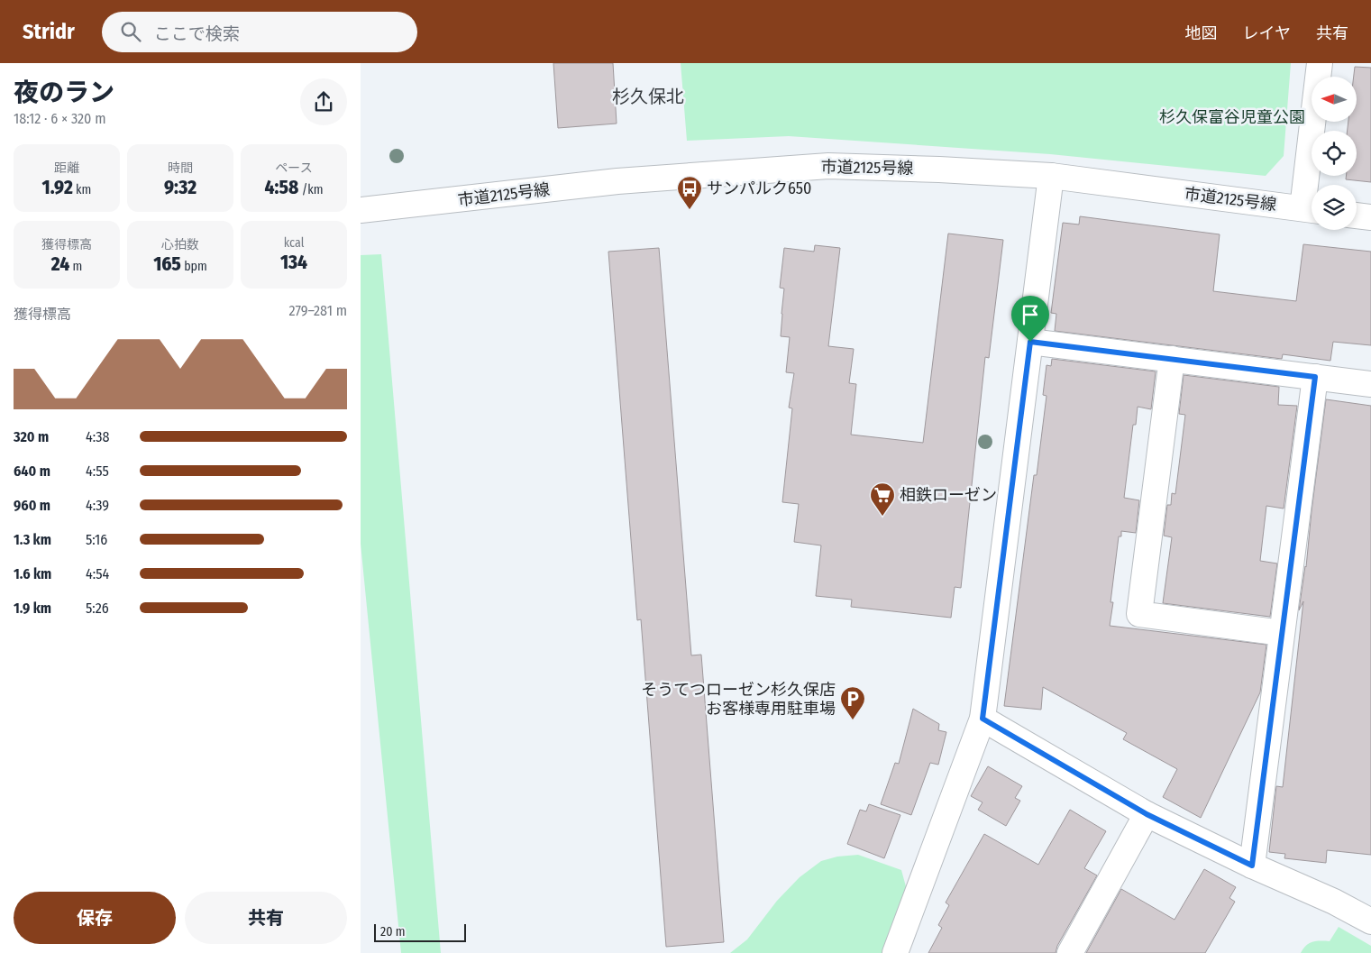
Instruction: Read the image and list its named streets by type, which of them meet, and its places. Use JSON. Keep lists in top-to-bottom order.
{
  "streets": {
    "street": ["市道2125号線"]
  },
  "districts": ["杉久保北"],
  "parks": ["杉久保富谷児童公園"],
  "places": {
    "bus stop": ["サンパルク650"],
    "supermarket": ["相鉄ローゼン"],
    "parking": ["そうてつローゼン杉久保店 お客様専用駐車場"]
  },
  "scale_bar": "20 m",
  "north": "left",
  "page": {
    "header": "Stridr",
    "search": "ここで検索",
    "nav": ["地図", "レイヤ", "共有"],
    "heading": ["夜のラン", "18:12 · 6 × 320 m"],
    "stats": [
      ["距離", "1.92 km"],
      ["時間", "9:32"],
      ["ペース", "4:58 /km"],
      ["獲得標高", "24 m"],
      ["心拍数", "165 bpm"],
      ["kcal", "134"]
    ],
    "chart": ["獲得標高", "279–281 m"],
    "list": [
      {
        "name": "320 m",
        "note": "4:38"
      },
      {
        "name": "640 m",
        "note": "4:55"
      },
      {
        "name": "960 m",
        "note": "4:39"
      },
      {
        "name": "1.3 km",
        "note": "5:16"
      },
      {
        "name": "1.6 km",
        "note": "4:54"
      },
      {
        "name": "1.9 km",
        "note": "5:26"
      }
    ],
    "buttons": ["保存", "共有"],
    "scale": "20 m"
  }
}
